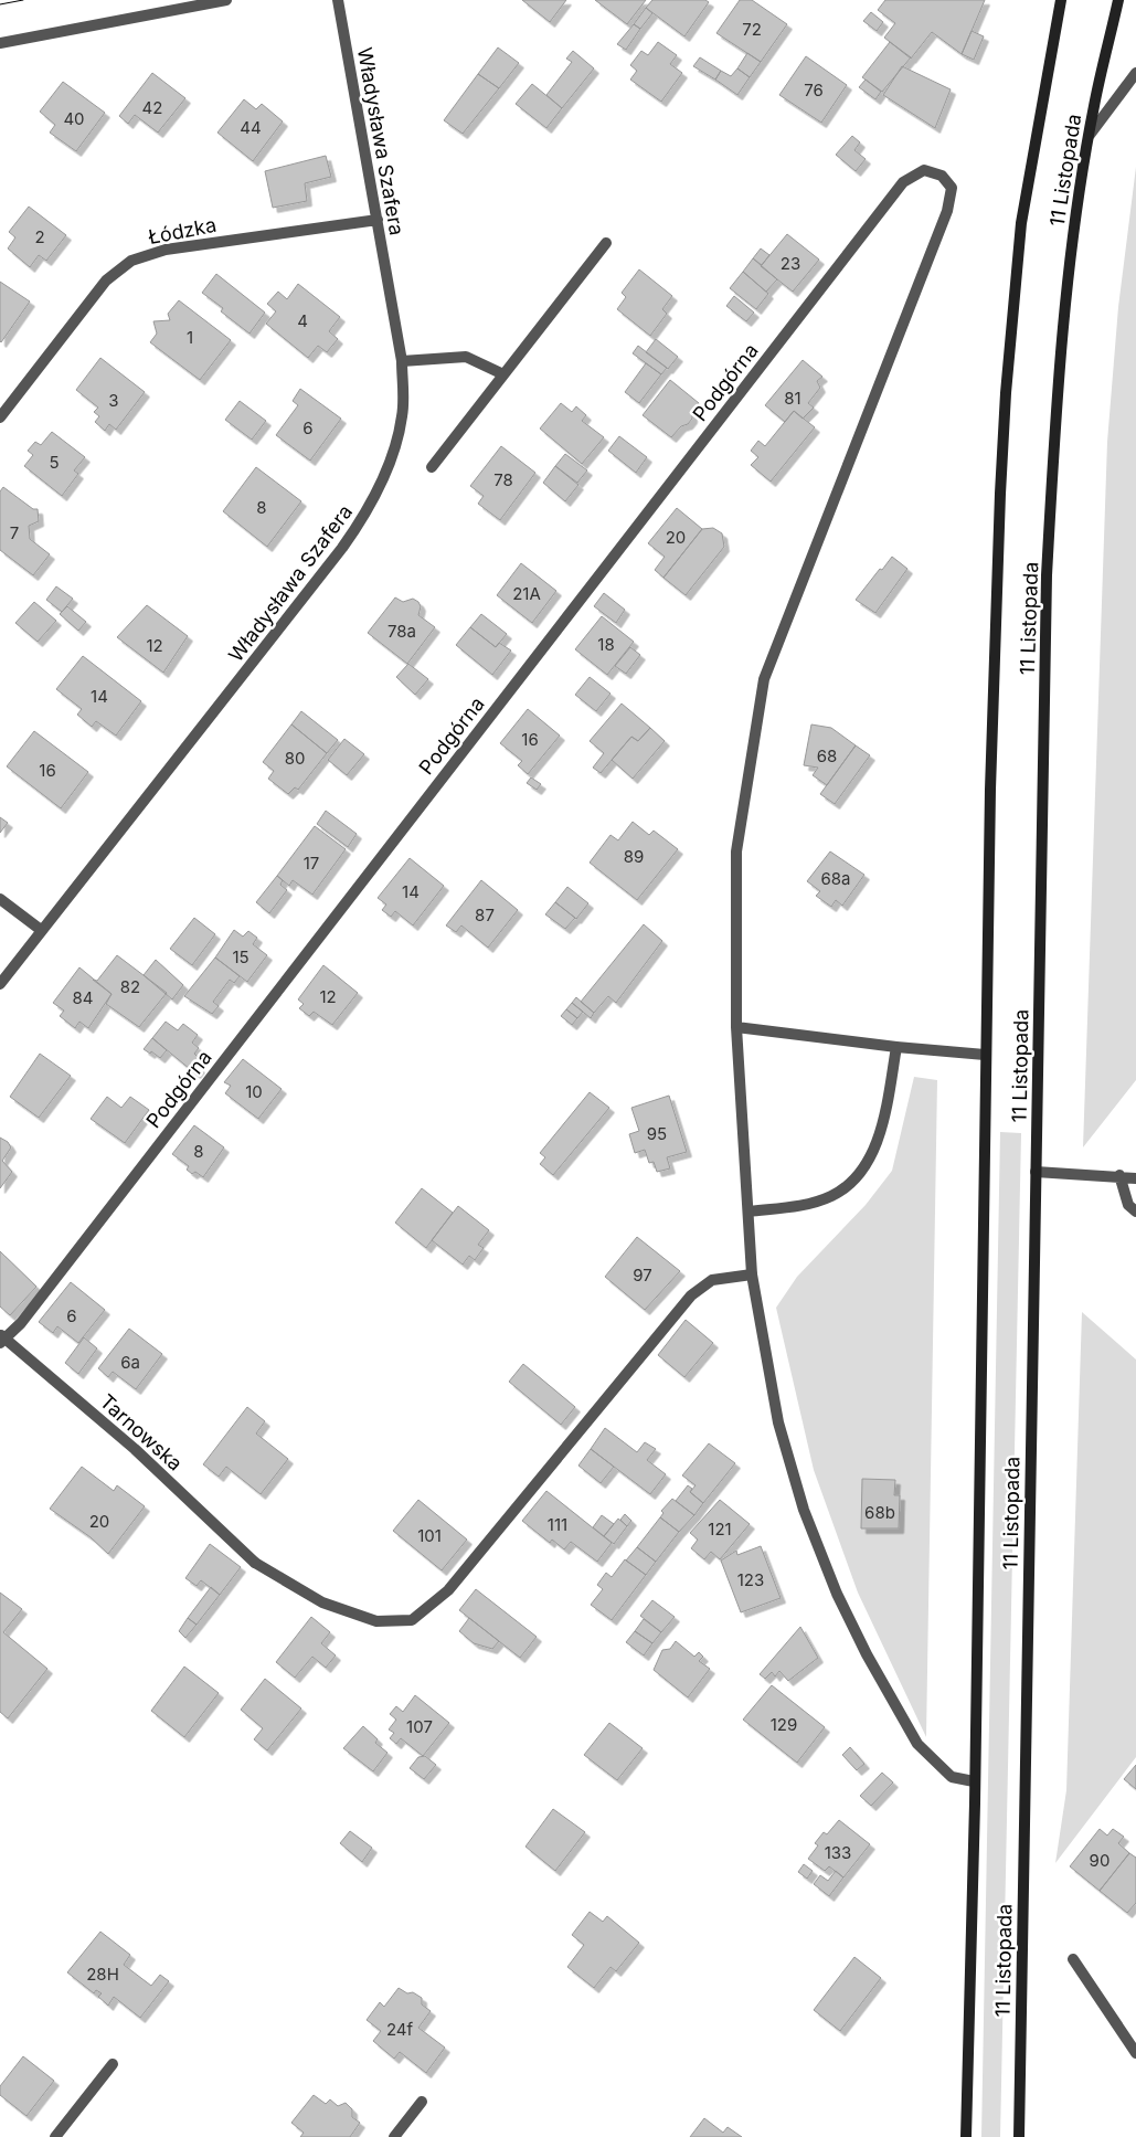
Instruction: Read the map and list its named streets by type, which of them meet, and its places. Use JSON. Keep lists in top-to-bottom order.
{
  "streets": {
    "main road": ["11 Listopada"],
    "street": [
      "Władysława Szafera",
      "Łódzka",
      "Podgórna",
      "Tarnowska"
    ]
  },
  "crossings": [
    ["Władysława Szafera", "Łódzka"],
    ["Podgórna", "Tarnowska"]
  ],
  "house_numbers": [
    "72",
    "76",
    "42",
    "40",
    "44",
    "2",
    "23",
    "4",
    "1",
    "81",
    "3",
    "6",
    "5",
    "78",
    "8",
    "7",
    "20",
    "21A",
    "78a",
    "18",
    "12",
    "14",
    "16",
    "68",
    "80",
    "16",
    "89",
    "17",
    "68a",
    "14",
    "87",
    "15",
    "82",
    "12",
    "84",
    "10",
    "95",
    "8",
    "97",
    "6",
    "6a",
    "68b",
    "20",
    "111",
    "121",
    "101",
    "123",
    "129",
    "107",
    "133",
    "90",
    "28H",
    "24f"
  ]
}
